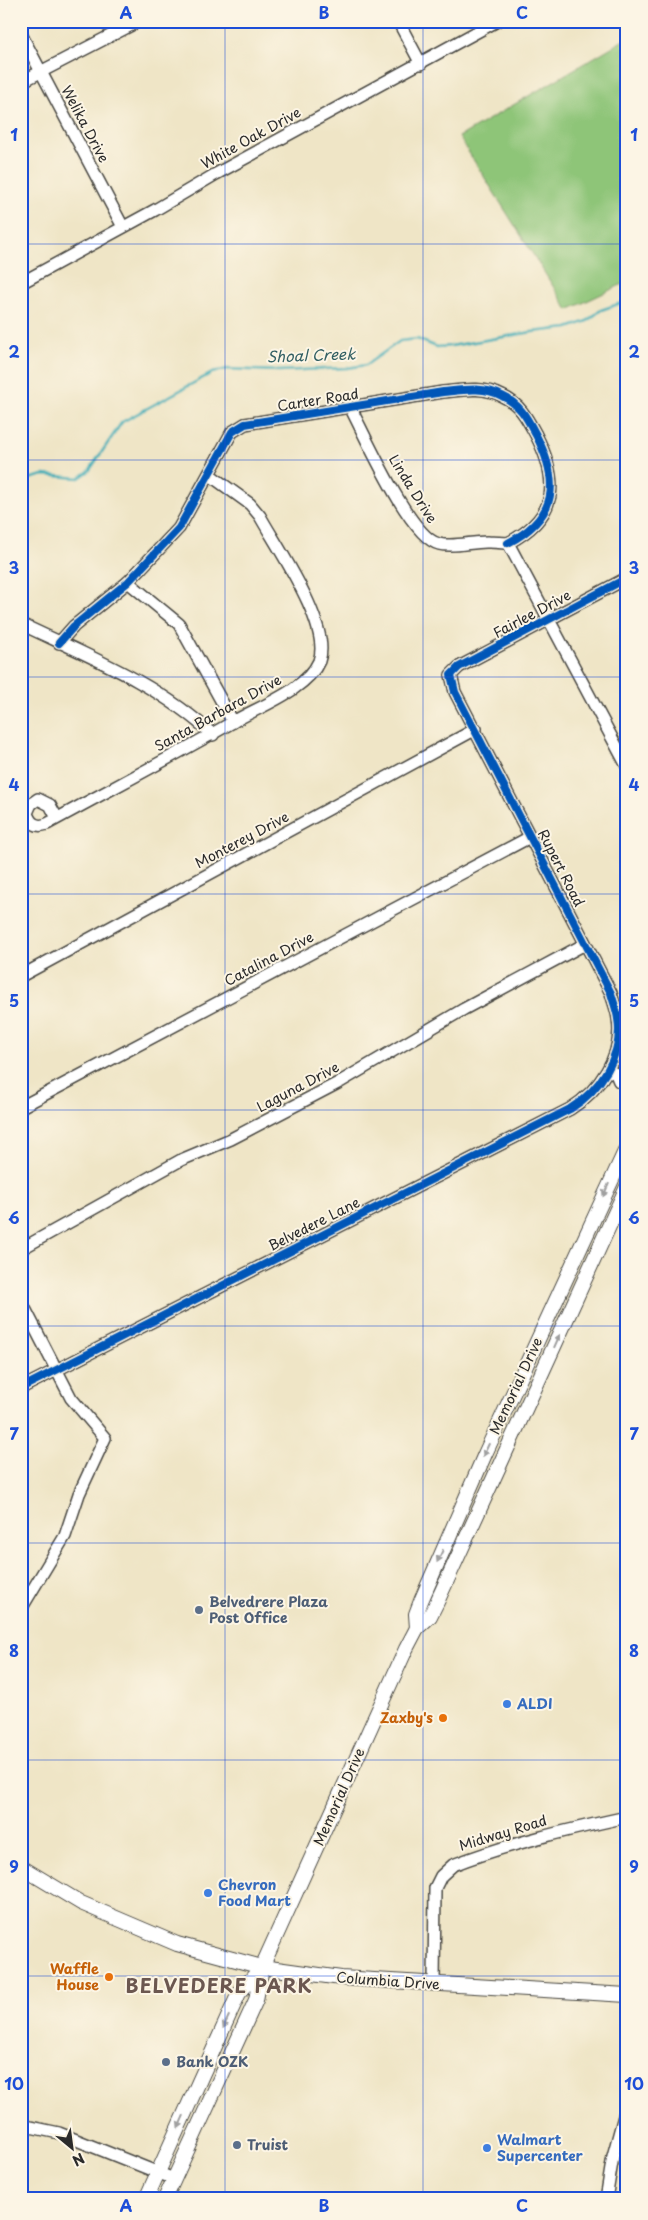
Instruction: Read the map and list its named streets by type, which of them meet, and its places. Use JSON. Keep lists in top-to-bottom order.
{
  "streets": {
    "main road": ["Memorial Drive", "Columbia Drive"],
    "street": [
      "Welika Drive",
      "White Oak Drive",
      "Carter Road",
      "Linda Drive",
      "Fairlee Drive",
      "Santa Barbara Drive",
      "Monterey Drive",
      "Rupert Road",
      "Catalina Drive",
      "Laguna Drive",
      "Belvedere Lane",
      "Midway Road"
    ]
  },
  "crossings": [
    ["Welika Drive", "White Oak Drive"],
    ["Carter Road", "Linda Drive"],
    ["Carter Road", "Santa Barbara Drive"],
    ["Fairlee Drive", "Rupert Road"],
    ["Monterey Drive", "Rupert Road"],
    ["Rupert Road", "Catalina Drive"],
    ["Rupert Road", "Laguna Drive"],
    ["Rupert Road", "Belvedere Lane"],
    ["Memorial Drive", "Columbia Drive"],
    ["Midway Road", "Columbia Drive"]
  ],
  "districts": ["BELVEDERE PARK"],
  "water": ["Shoal Creek"],
  "places": [
    "Belvedrere Plaza Post Office",
    "ALDI",
    "Zaxby's",
    "Chevron Food Mart",
    "Waffle House",
    "Bank OZK",
    "Truist",
    "Walmart Supercenter"
  ],
  "north": "bottom right",
  "grid": {
    "columns": ["A", "B", "C"],
    "rows": [
      "1",
      "2",
      "3",
      "4",
      "5",
      "6",
      "7",
      "8",
      "9",
      "10"
    ]
  }
}
